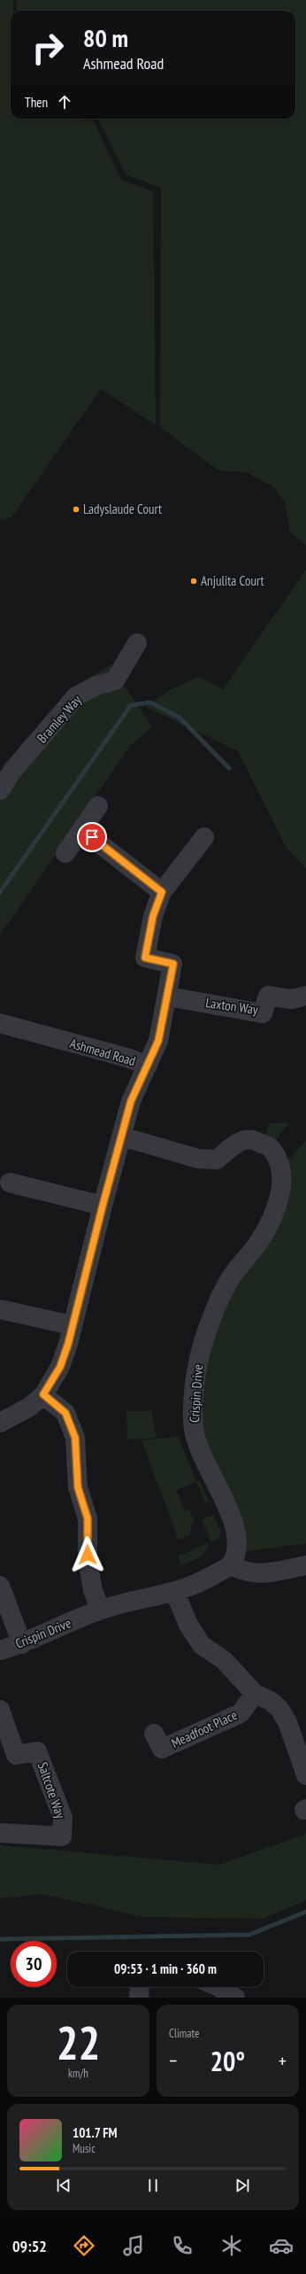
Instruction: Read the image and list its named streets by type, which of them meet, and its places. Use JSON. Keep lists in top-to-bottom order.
{
  "streets": {
    "street": [
      "Bramley Way",
      "Laxton Way",
      "Ashmead Road",
      "Crispin Drive",
      "Meadfoot Place",
      "Saltcote Way"
    ]
  },
  "crossings": [
    ["Ashmead Road", "Crispin Drive"]
  ],
  "places": ["Ladyslaude Court", "Anjulita Court"],
  "page": {
    "turn": ["80 m", "Ashmead Road"],
    "then": "Then",
    "limit": "30",
    "trip": "09:53 · 1 min · 360 m",
    "tile": [
      ["22", "km/h"],
      "Climate"
    ],
    "heat": ["−", "20°", "+"],
    "song": ["101.7 FM", "Music"],
    "tabs": "09:52"
  }
}
